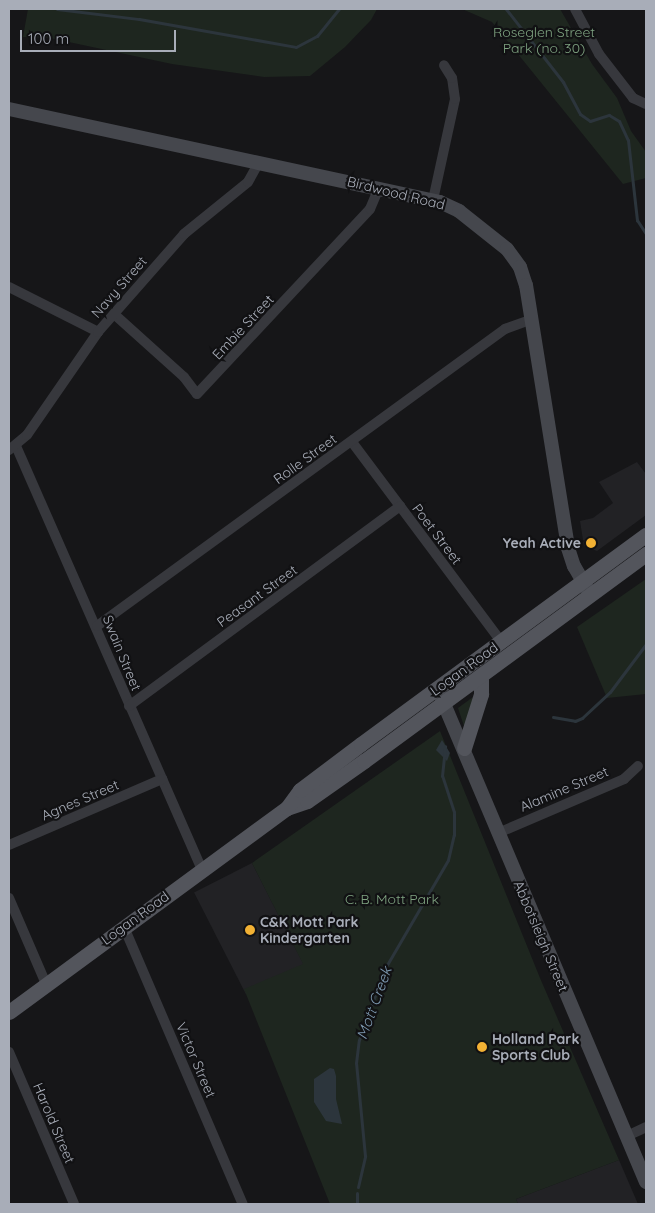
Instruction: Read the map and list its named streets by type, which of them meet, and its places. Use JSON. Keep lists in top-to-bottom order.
{
  "streets": {
    "main road": ["Logan Road"],
    "street": [
      "Birdwood Road",
      "Navy Street",
      "Embie Street",
      "Rolle Street",
      "Poet Street",
      "Peasant Street",
      "Swain Street",
      "Alamine Street",
      "Agnes Street",
      "Abbotsleigh Street",
      "Victor Street",
      "Harold Street"
    ]
  },
  "crossings": [
    ["Birdwood Road", "Navy Street"],
    ["Birdwood Road", "Embie Street"],
    ["Birdwood Road", "Rolle Street"],
    ["Birdwood Road", "Logan Road"],
    ["Navy Street", "Embie Street"],
    ["Navy Street", "Swain Street"],
    ["Rolle Street", "Poet Street"],
    ["Rolle Street", "Swain Street"],
    ["Poet Street", "Peasant Street"],
    ["Poet Street", "Logan Road"],
    ["Peasant Street", "Swain Street"],
    ["Swain Street", "Logan Road"],
    ["Swain Street", "Agnes Street"],
    ["Logan Road", "Abbotsleigh Street"],
    ["Logan Road", "Victor Street"],
    ["Alamine Street", "Abbotsleigh Street"]
  ],
  "water": ["Mott Creek"],
  "parks": ["Roseglen Street Park (no. 30)", "C. B. Mott Park"],
  "places": ["Yeah Active", "C&K Mott Park Kindergarten", "Holland Park Sports Club"],
  "scale_bar": "100 m"
}
